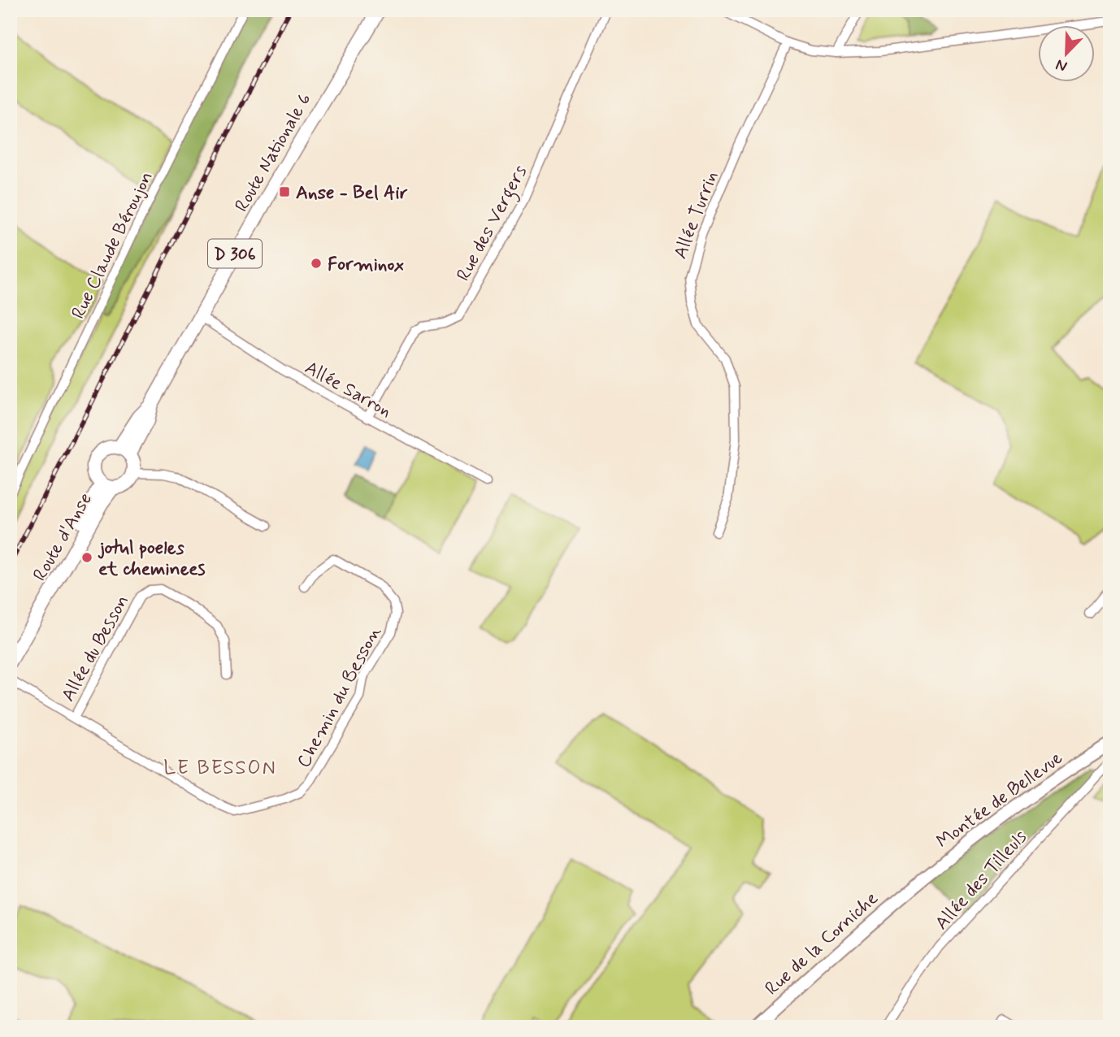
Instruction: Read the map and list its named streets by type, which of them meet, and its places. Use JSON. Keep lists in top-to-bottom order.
{
  "streets": {
    "main road": [
      "Route Nationale 6",
      "D 306",
      "Route d'Anse",
      "Montée de Bellevue",
      "Rue de la Corniche"
    ],
    "street": [
      "Allée Turrin",
      "Rue des Vergers",
      "Rue Claude Béroujon",
      "Allée Sarron",
      "Allée du Besson",
      "Chemin du Besson",
      "Allée des Tilleuls"
    ]
  },
  "crossings": [
    ["Route Nationale 6", "D 306"],
    ["Route Nationale 6", "Allée Sarron"],
    ["Route Nationale 6", "Route d'Anse"],
    ["Rue des Vergers", "Allée Sarron"],
    ["Allée du Besson", "Chemin du Besson"],
    ["Montée de Bellevue", "Rue de la Corniche"]
  ],
  "districts": ["LE BESSON"],
  "places": {
    "transit": ["Anse - Bel Air"],
    "other": ["Forminox", "jotul poeles et cheminees"]
  },
  "north": "bottom left"
}
